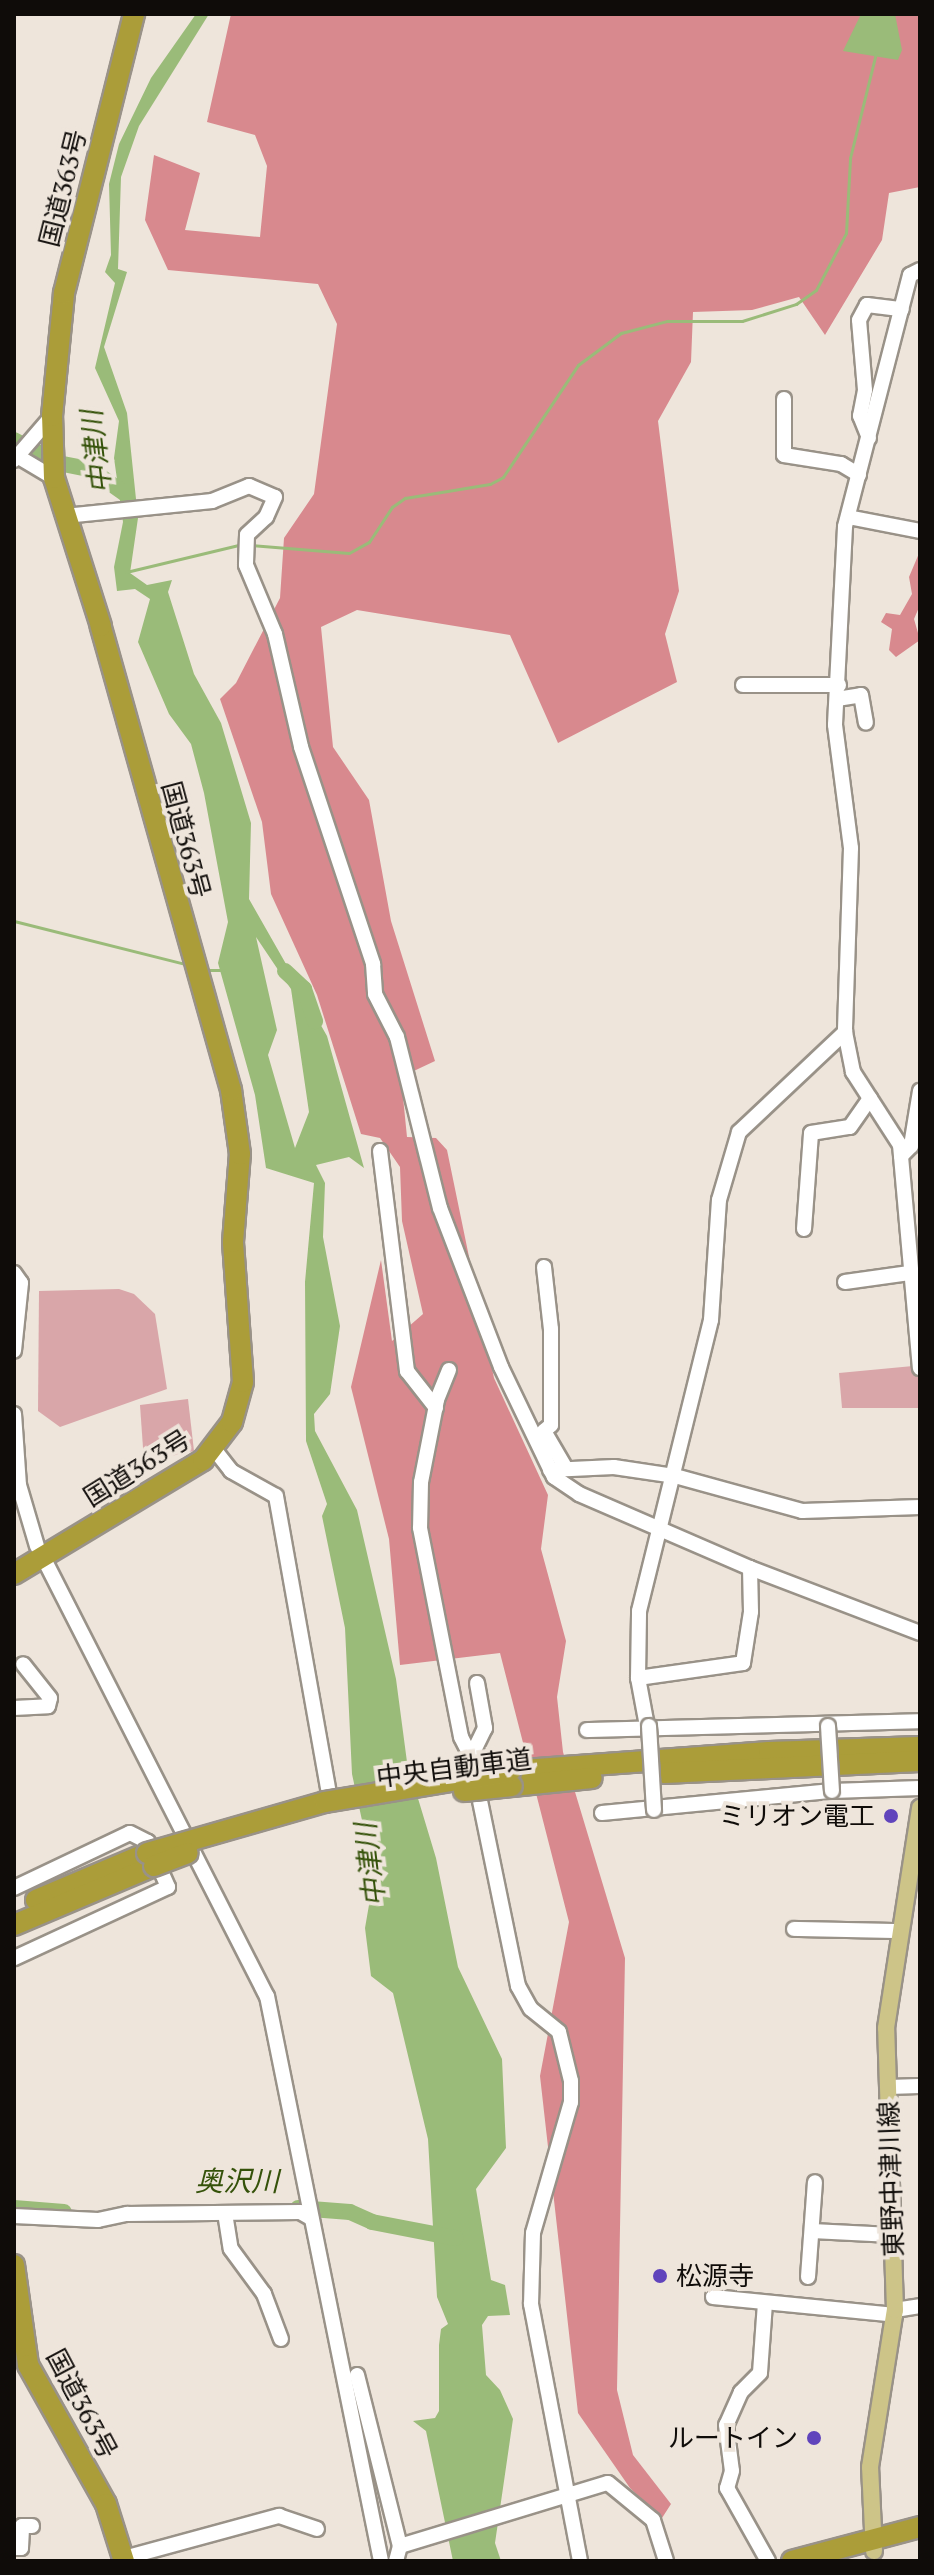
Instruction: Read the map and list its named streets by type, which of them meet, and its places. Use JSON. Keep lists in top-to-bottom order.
{
  "streets": {
    "highway": ["国道363号", "中央自動車道"],
    "main road": ["東野中津川線"]
  },
  "water": ["中津川", "奥沢川"],
  "places": ["ミリオン電工", "松源寺", "ルートイン"]
}
